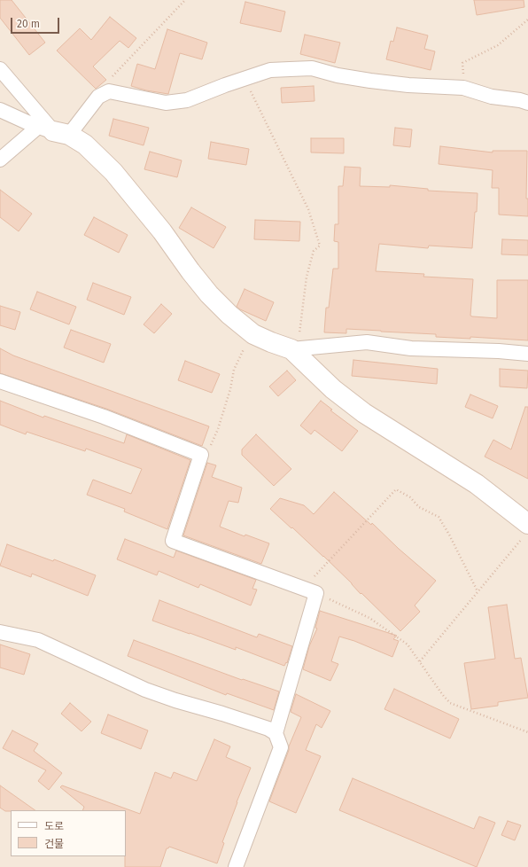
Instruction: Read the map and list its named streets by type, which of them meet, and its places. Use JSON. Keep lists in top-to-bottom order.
{
  "legend": ["도로", "건물"],
  "scale_bar": "20 m"
}
